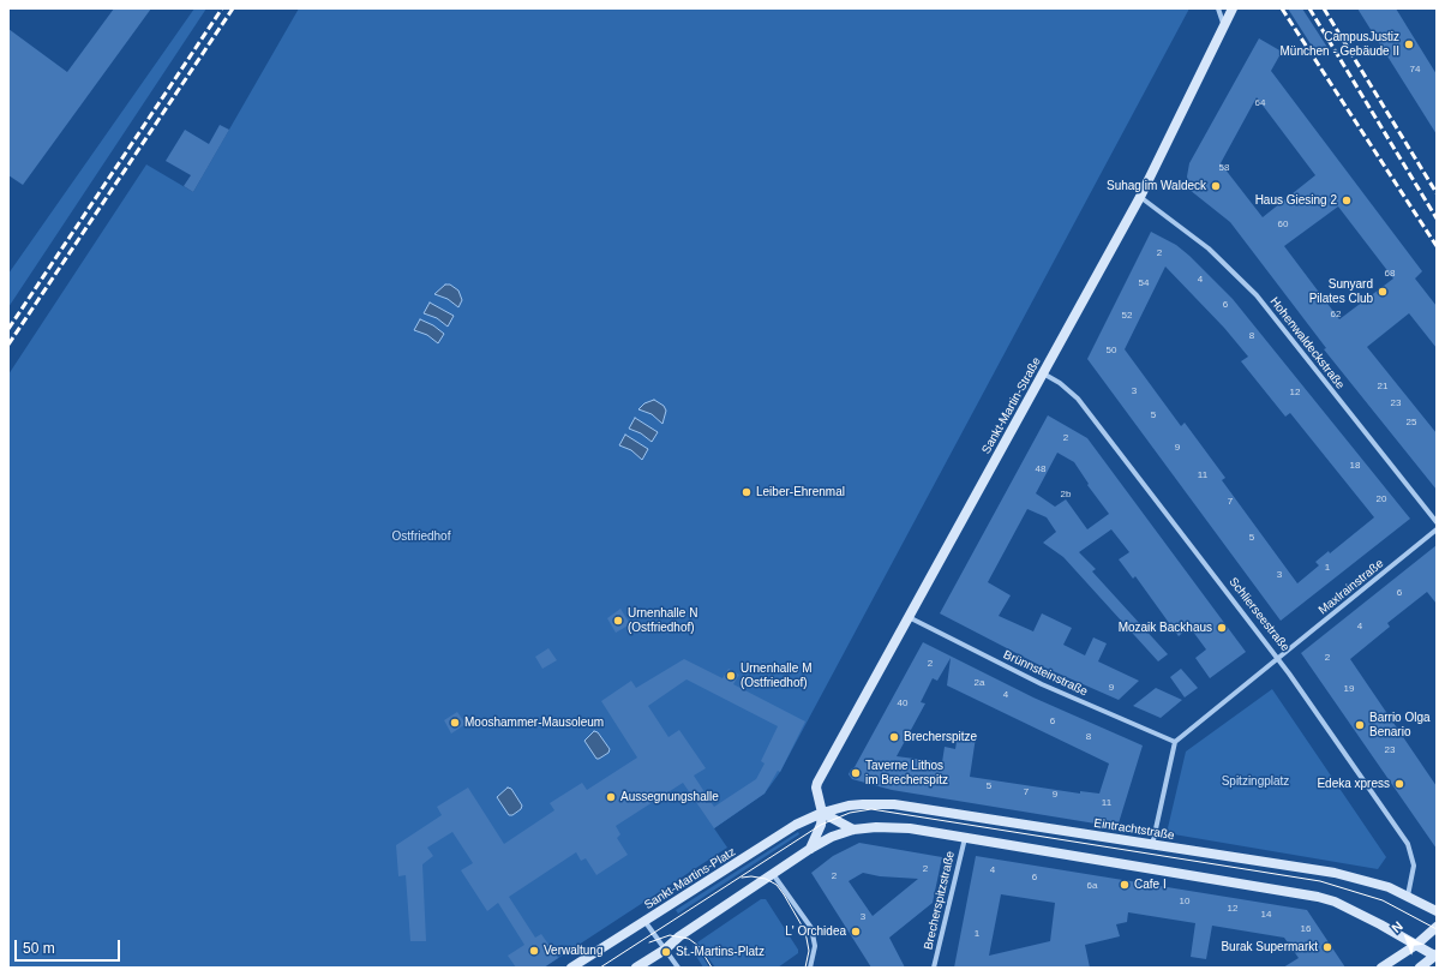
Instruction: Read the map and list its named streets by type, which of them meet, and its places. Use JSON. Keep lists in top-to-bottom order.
{
  "streets": {
    "main road": ["Sankt-Martin-Straße", "Eintrachtstraße", "Sankt-Martins-Platz"],
    "street": [
      "Hohenwaldeckstraße",
      "Maxlrainstraße",
      "Schlierseestraße",
      "Brünnsteinstraße",
      "Brecherspitzstraße"
    ]
  },
  "crossings": [
    ["Hohenwaldeckstraße", "Sankt-Martin-Straße"],
    ["Sankt-Martin-Straße", "Schlierseestraße"],
    ["Sankt-Martin-Straße", "Brünnsteinstraße"],
    ["Sankt-Martin-Straße", "Eintrachtstraße"],
    ["Sankt-Martin-Straße", "Sankt-Martins-Platz"],
    ["Maxlrainstraße", "Schlierseestraße"],
    ["Schlierseestraße", "Eintrachtstraße"],
    ["Eintrachtstraße", "Sankt-Martins-Platz"]
  ],
  "parks": ["Ostfriedhof", "Spitzingplatz"],
  "places": [
    "CampusJustiz München - Gebäude II",
    "Suhag im Waldeck",
    "Haus Giesing 2",
    "Sunyard Pilates Club",
    "Leiber-Ehrenmal",
    "Urnenhalle N (Ostfriedhof)",
    "Mozaik Backhaus",
    "Urnenhalle M (Ostfriedhof)",
    "Mooshammer-Mausoleum",
    "Barrio Olga Benario",
    "Brecherspitze",
    "Taverne Lithos im Brecherspitz",
    "Edeka xpress",
    "Aussegnungshalle",
    "Cafe I",
    "L' Orchidea",
    "Burak Supermarkt",
    "Verwaltung",
    "St.-Martins-Platz"
  ],
  "house_numbers": [
    "74",
    "64",
    "58",
    "60",
    "2",
    "68",
    "4",
    "54",
    "6",
    "62",
    "52",
    "8",
    "50",
    "21",
    "3",
    "12",
    "23",
    "5",
    "25",
    "2",
    "9",
    "18",
    "48",
    "11",
    "2b",
    "20",
    "7",
    "5",
    "1",
    "3",
    "6",
    "4",
    "2",
    "2",
    "2a",
    "9",
    "19",
    "4",
    "40",
    "6",
    "8",
    "23",
    "5",
    "7",
    "9",
    "11",
    "2",
    "4",
    "2",
    "6",
    "6a",
    "10",
    "12",
    "14",
    "3",
    "16",
    "1"
  ],
  "scale_bar": "50 m",
  "north": "top left"
}
